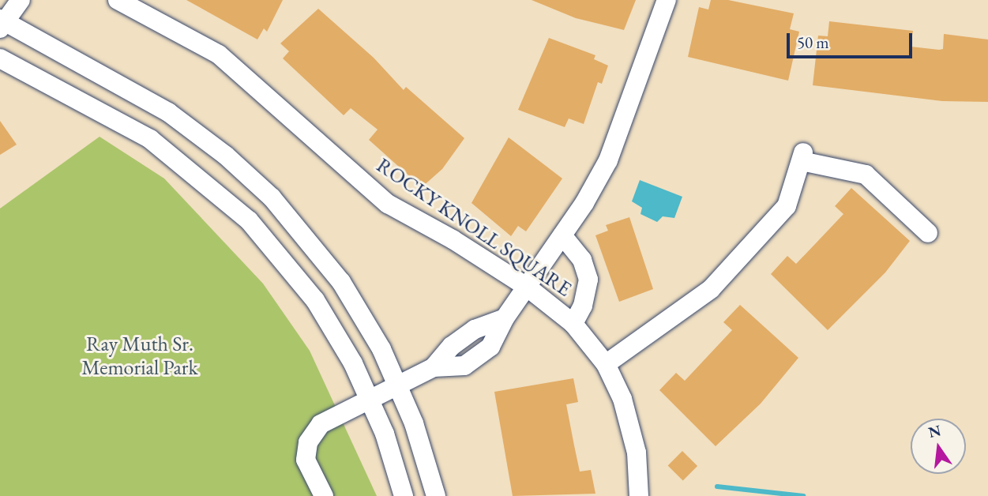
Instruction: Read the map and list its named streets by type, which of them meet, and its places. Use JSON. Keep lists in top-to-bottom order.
{
  "streets": {
    "street": ["ROCKY KNOLL SQUARE"]
  },
  "parks": ["Ray Muth Sr. Memorial Park"],
  "scale_bar": "50 m",
  "north": "top"
}
